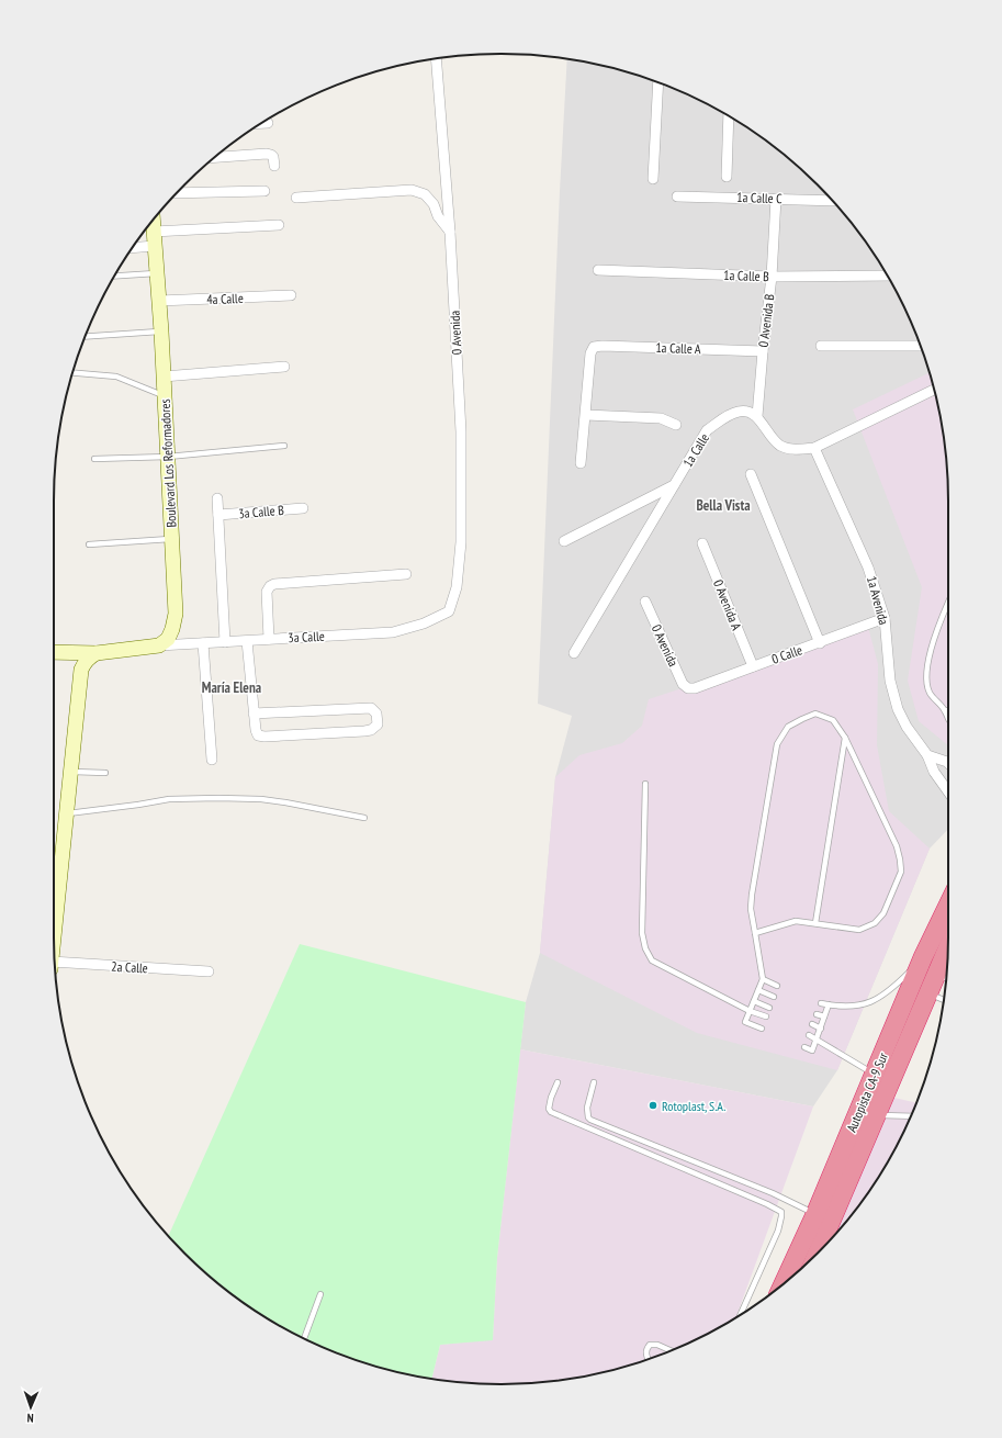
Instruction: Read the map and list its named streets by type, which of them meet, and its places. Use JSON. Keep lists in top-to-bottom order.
{
  "streets": {
    "highway": ["Autopista CA-9 Sur"],
    "main road": ["Boulevard Los Reformadores"],
    "street": [
      "1a Calle C",
      "1a Calle B",
      "4a Calle",
      "0 Avenida B",
      "0 Avenida",
      "1a Calle A",
      "1a Calle",
      "3a Calle B",
      "1a Avenida",
      "0 Avenida A",
      "3a Calle",
      "0 Calle",
      "2a Calle"
    ]
  },
  "crossings": [
    ["1a Calle C", "0 Avenida B"],
    ["1a Calle B", "0 Avenida B"],
    ["4a Calle", "Boulevard Los Reformadores"],
    ["0 Avenida B", "1a Calle A"],
    ["0 Avenida B", "1a Calle"],
    ["0 Avenida", "3a Calle"],
    ["0 Avenida", "0 Calle"],
    ["Boulevard Los Reformadores", "3a Calle"],
    ["1a Avenida", "0 Calle"],
    ["0 Avenida A", "0 Calle"]
  ],
  "districts": ["Bella Vista", "María Elena"],
  "places": ["Rotoplast, S.A."],
  "north": "bottom"
}
